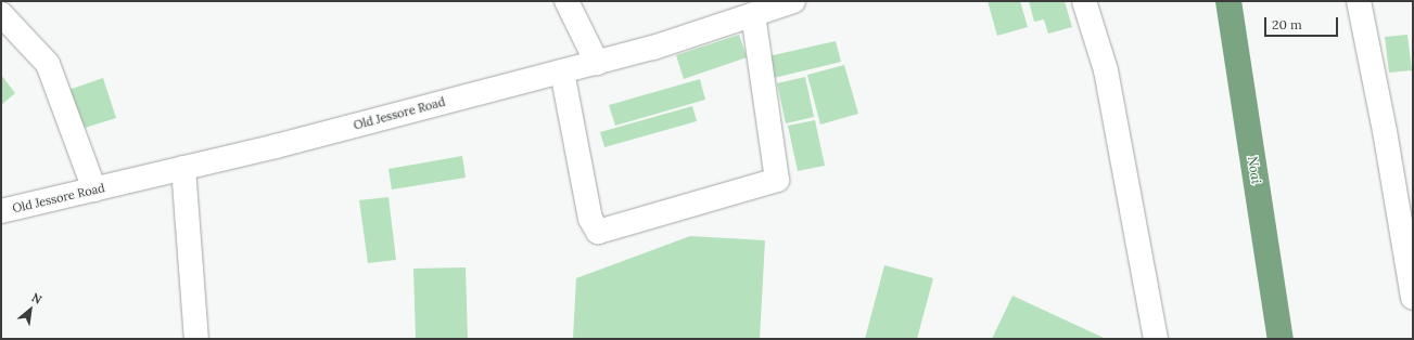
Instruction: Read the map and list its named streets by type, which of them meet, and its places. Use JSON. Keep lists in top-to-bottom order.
{
  "streets": {
    "street": ["Old Jessore Road"]
  },
  "water": ["Noai"],
  "scale_bar": "20 m",
  "north": "top right"
}
